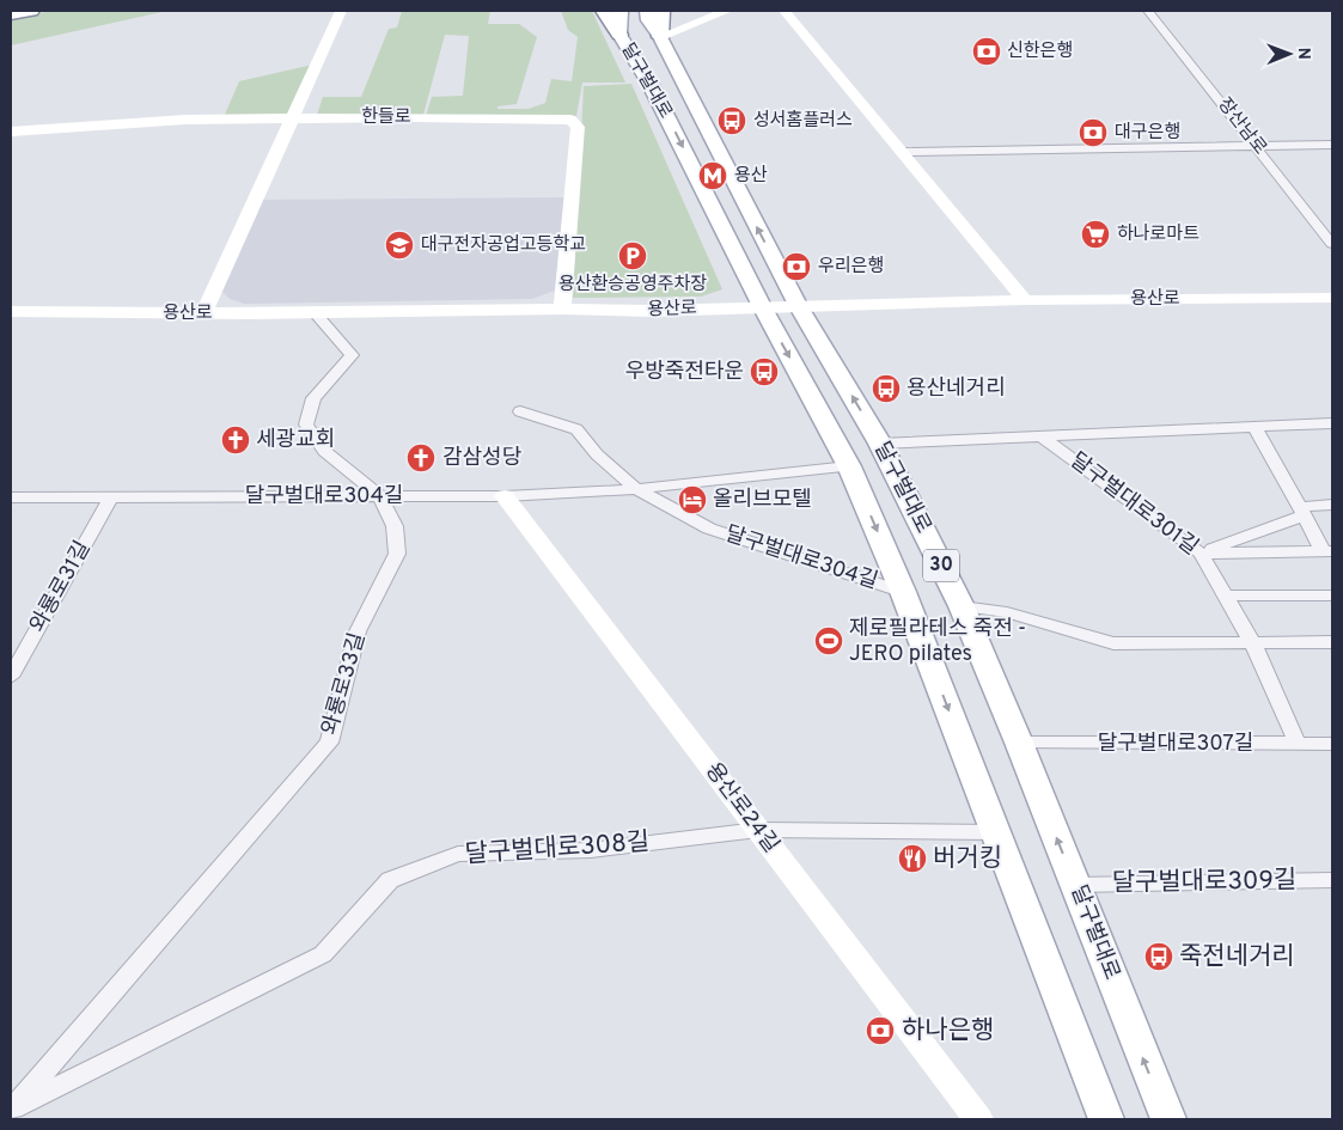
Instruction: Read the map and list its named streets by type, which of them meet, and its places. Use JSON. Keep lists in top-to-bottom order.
{
  "streets": {
    "main road": ["달구벌대로", "30"],
    "street": [
      "한들로",
      "장산남로",
      "용산로",
      "달구벌대로304길",
      "달구벌대로301길",
      "와룡로31길",
      "와룡로33길",
      "달구벌대로307길",
      "용산로24길",
      "달구벌대로308길",
      "달구벌대로309길"
    ]
  },
  "crossings": [
    ["달구벌대로", "용산로"],
    ["달구벌대로", "달구벌대로304길"],
    ["달구벌대로", "달구벌대로301길"],
    ["달구벌대로", "달구벌대로307길"],
    ["달구벌대로", "달구벌대로308길"],
    ["달구벌대로", "달구벌대로309길"],
    ["한들로", "용산로"],
    ["용산로", "와룡로33길"],
    ["달구벌대로304길", "와룡로31길"],
    ["달구벌대로304길", "와룡로33길"],
    ["달구벌대로304길", "용산로24길"],
    ["달구벌대로301길", "달구벌대로307길"],
    ["와룡로33길", "달구벌대로308길"],
    ["용산로24길", "달구벌대로308길"]
  ],
  "places": {
    "bank": [
      "신한은행",
      "대구은행",
      "우리은행",
      "하나은행"
    ],
    "bus stop": [
      "성서홈플러스",
      "우방죽전타운",
      "용산네거리",
      "죽전네거리"
    ],
    "metro station": ["용산"],
    "supermarket": ["하나로마트"],
    "school or university": ["대구전자공업고등학교"],
    "parking": ["용산환승공영주차장"],
    "church": ["세광교회", "감삼성당"],
    "hotel": ["올리브모텔"],
    "sports": ["제로필라테스 죽전 - JERO pilates"],
    "restaurant": ["버거킹"]
  },
  "north": "right"
}
